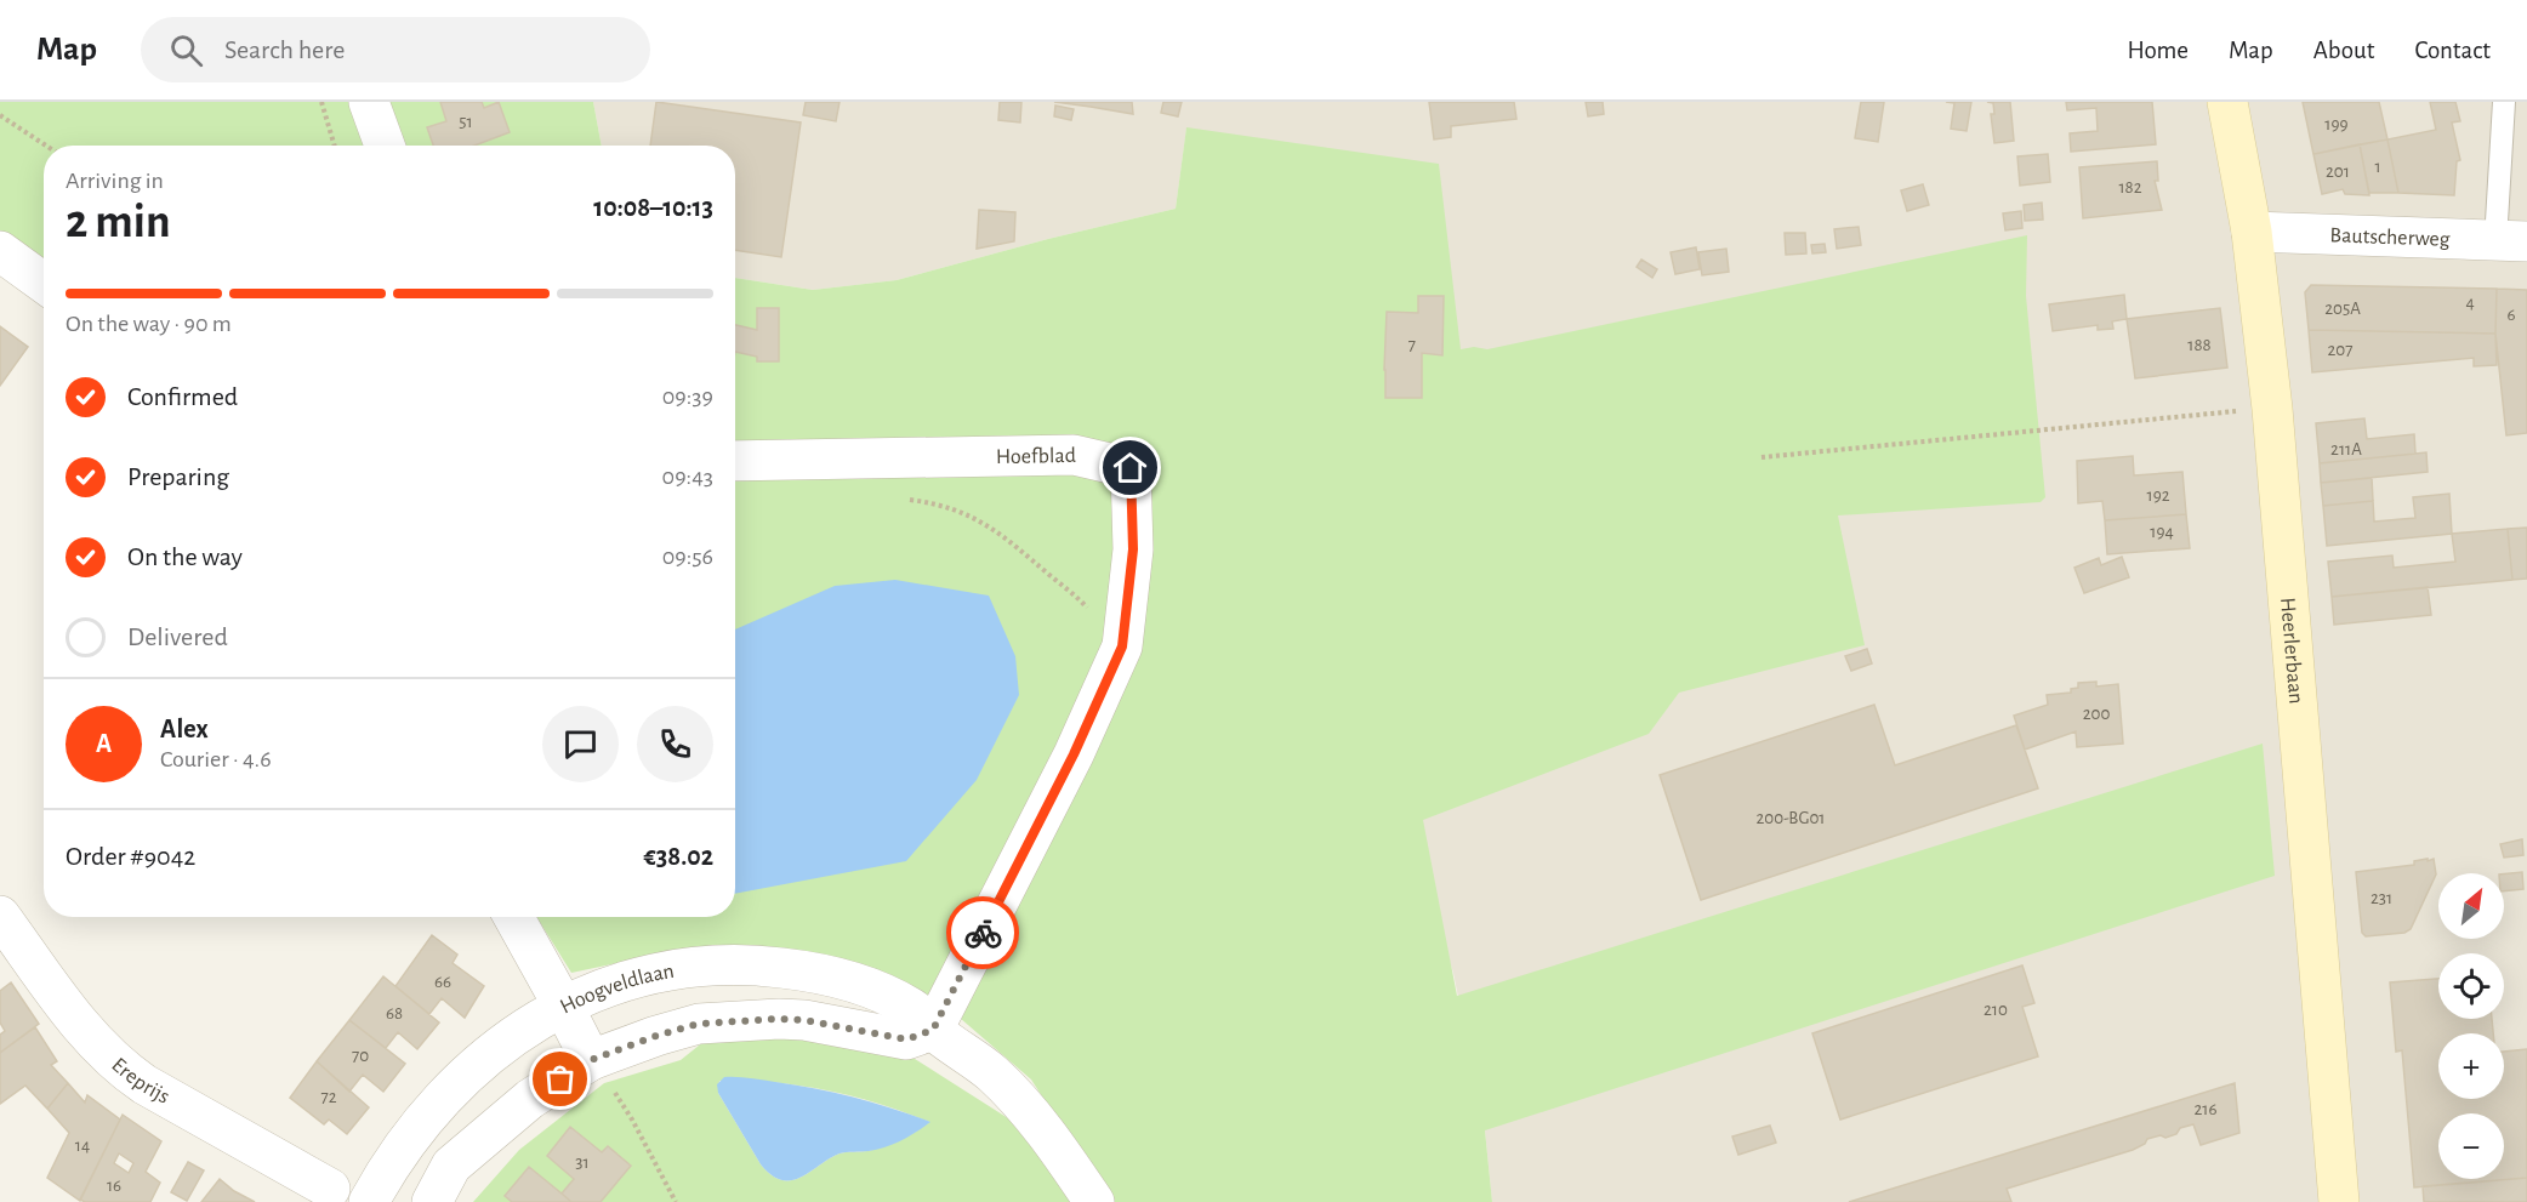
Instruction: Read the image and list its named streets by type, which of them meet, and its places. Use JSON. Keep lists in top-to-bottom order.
{
  "streets": {
    "street": [
      "Bautscherweg",
      "Hoefblad",
      "Heerlerbaan",
      "Hoogveldlaan",
      "Ereprijs"
    ]
  },
  "crossings": [
    ["Bautscherweg", "Heerlerbaan"],
    ["Hoefblad", "Hoogveldlaan"]
  ],
  "house_numbers": [
    "51",
    "199",
    "1",
    "201",
    "182",
    "4",
    "205A",
    "6",
    "7",
    "188",
    "207",
    "211A",
    "192",
    "194",
    "200",
    "200-BG01",
    "231",
    "66",
    "210",
    "68",
    "70",
    "72",
    "216",
    "14",
    "31",
    "16"
  ],
  "north": "top right",
  "page": {
    "header": "Map",
    "search": "Search here",
    "nav": [
      "Home",
      "Map",
      "About",
      "Contact"
    ],
    "heading": ["2 min", "Arriving in", "10:08–10:13"],
    "panel": [
      "Alex",
      "Courier · 4.6",
      "Order #9042",
      "€38.02"
    ],
    "bar": "On the way · 90 m",
    "list": [
      ["Confirmed", "09:39"],
      ["Preparing", "09:43"],
      ["On the way", "09:56"],
      "Delivered"
    ],
    "round": "A",
    "map_buttons": ["+", "−"]
  }
}
